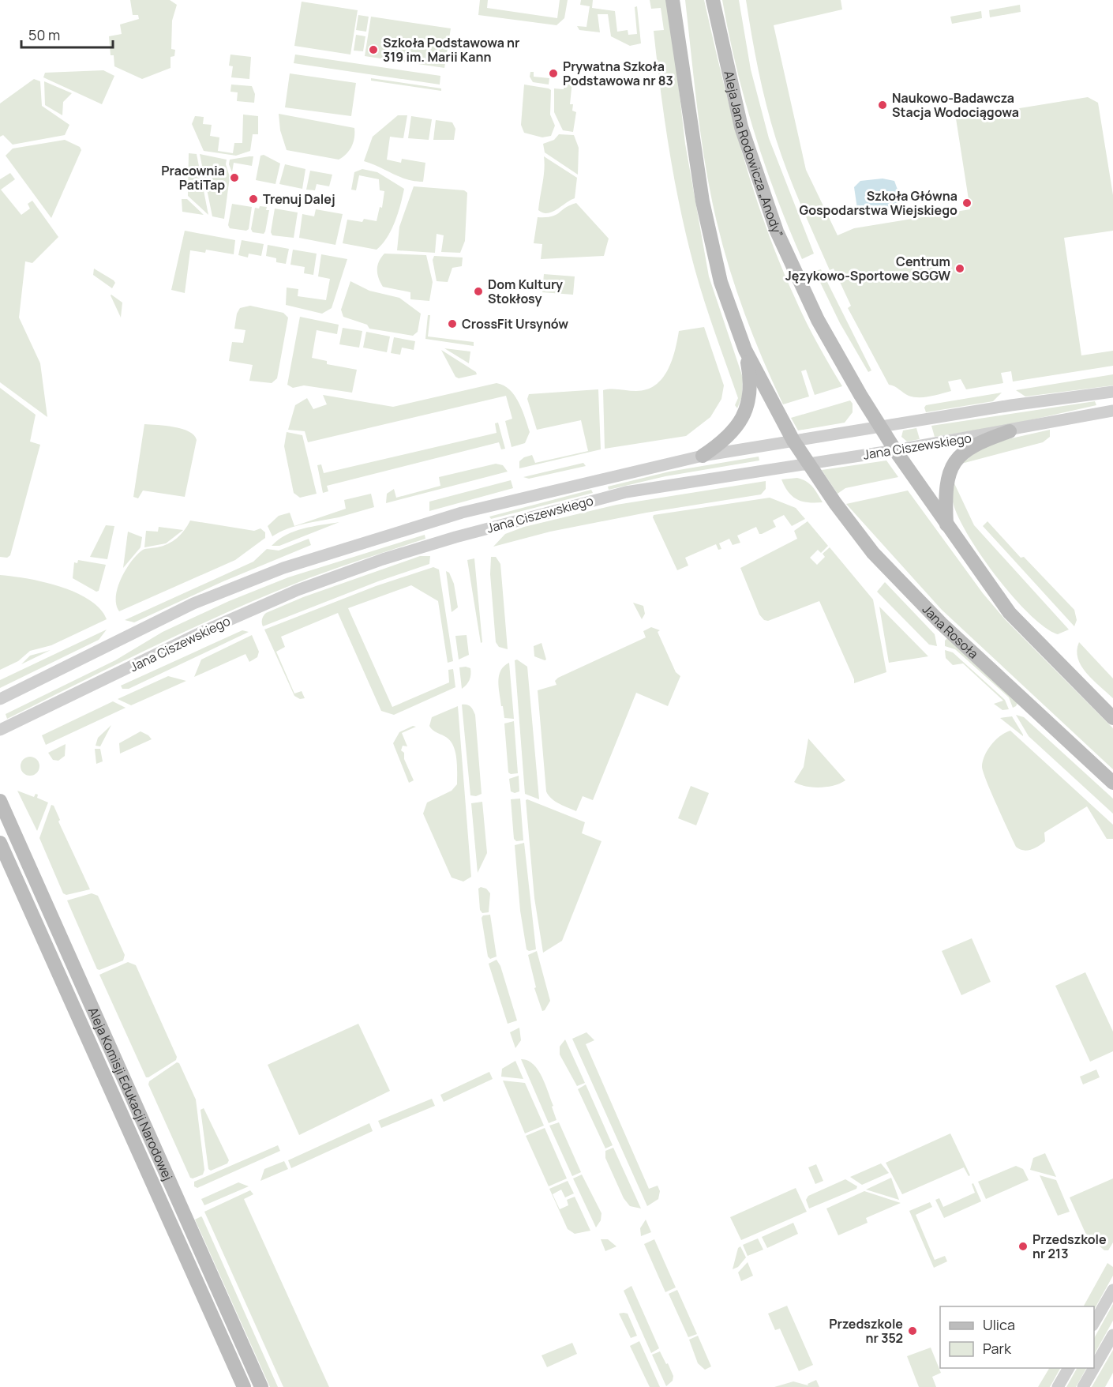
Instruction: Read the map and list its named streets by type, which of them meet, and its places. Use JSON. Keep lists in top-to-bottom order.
{
  "streets": {
    "main road": ["Aleja Jana Rodowicza „Anody”", "Jana Rosoła", "Aleja Komisji Edukacji Narodowej"],
    "street": ["Jana Ciszewskiego"]
  },
  "crossings": [
    ["Aleja Jana Rodowicza „Anody”", "Jana Ciszewskiego"],
    ["Jana Ciszewskiego", "Jana Rosoła"]
  ],
  "places": [
    "Szkoła Podstawowa nr 319 im. Marii Kann",
    "Prywatna Szkoła Podstawowa nr 83",
    "Naukowo-Badawcza Stacja Wodociągowa",
    "Pracownia PatiTap",
    "Trenuj Dalej",
    "Szkoła Główna Gospodarstwa Wiejskiego",
    "Centrum Językowo-Sportowe SGGW",
    "Dom Kultury Stokłosy",
    "CrossFit Ursynów",
    "Przedszkole nr 213",
    "Przedszkole nr 352"
  ],
  "legend": ["Ulica", "Park"],
  "scale_bar": "50 m"
}
